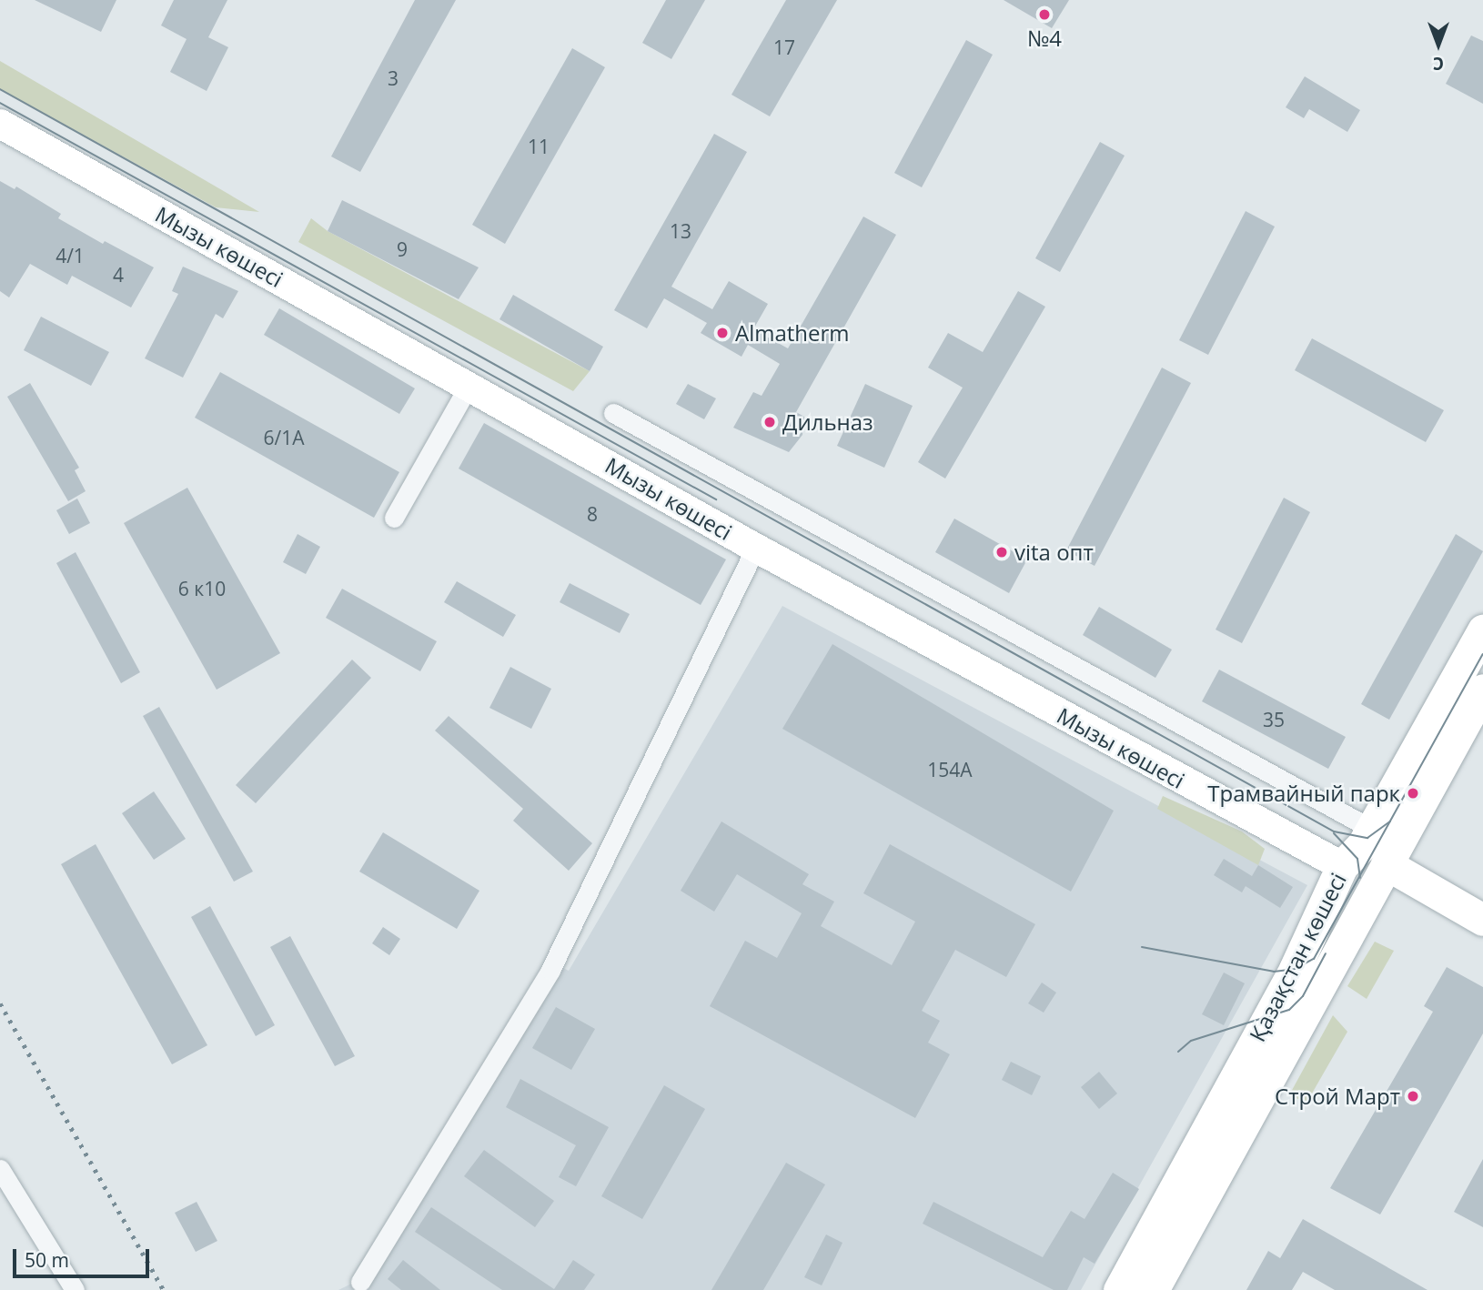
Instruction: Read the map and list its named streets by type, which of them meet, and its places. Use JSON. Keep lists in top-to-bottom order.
{
  "streets": {
    "main road": ["Мызы көшесі", "Қазақстан көшесі"]
  },
  "crossings": [
    ["Мызы көшесі", "Қазақстан көшесі"]
  ],
  "places": [
    "№4",
    "Almatherm",
    "Дильназ",
    "vita опт",
    "Трамвайный парк",
    "Строй Март"
  ],
  "house_numbers": [
    "17",
    "3",
    "11",
    "13",
    "9",
    "4/1",
    "4",
    "6/1А",
    "8",
    "6 к10",
    "35",
    "154А"
  ],
  "scale_bar": "50 m",
  "north": "bottom"
}
